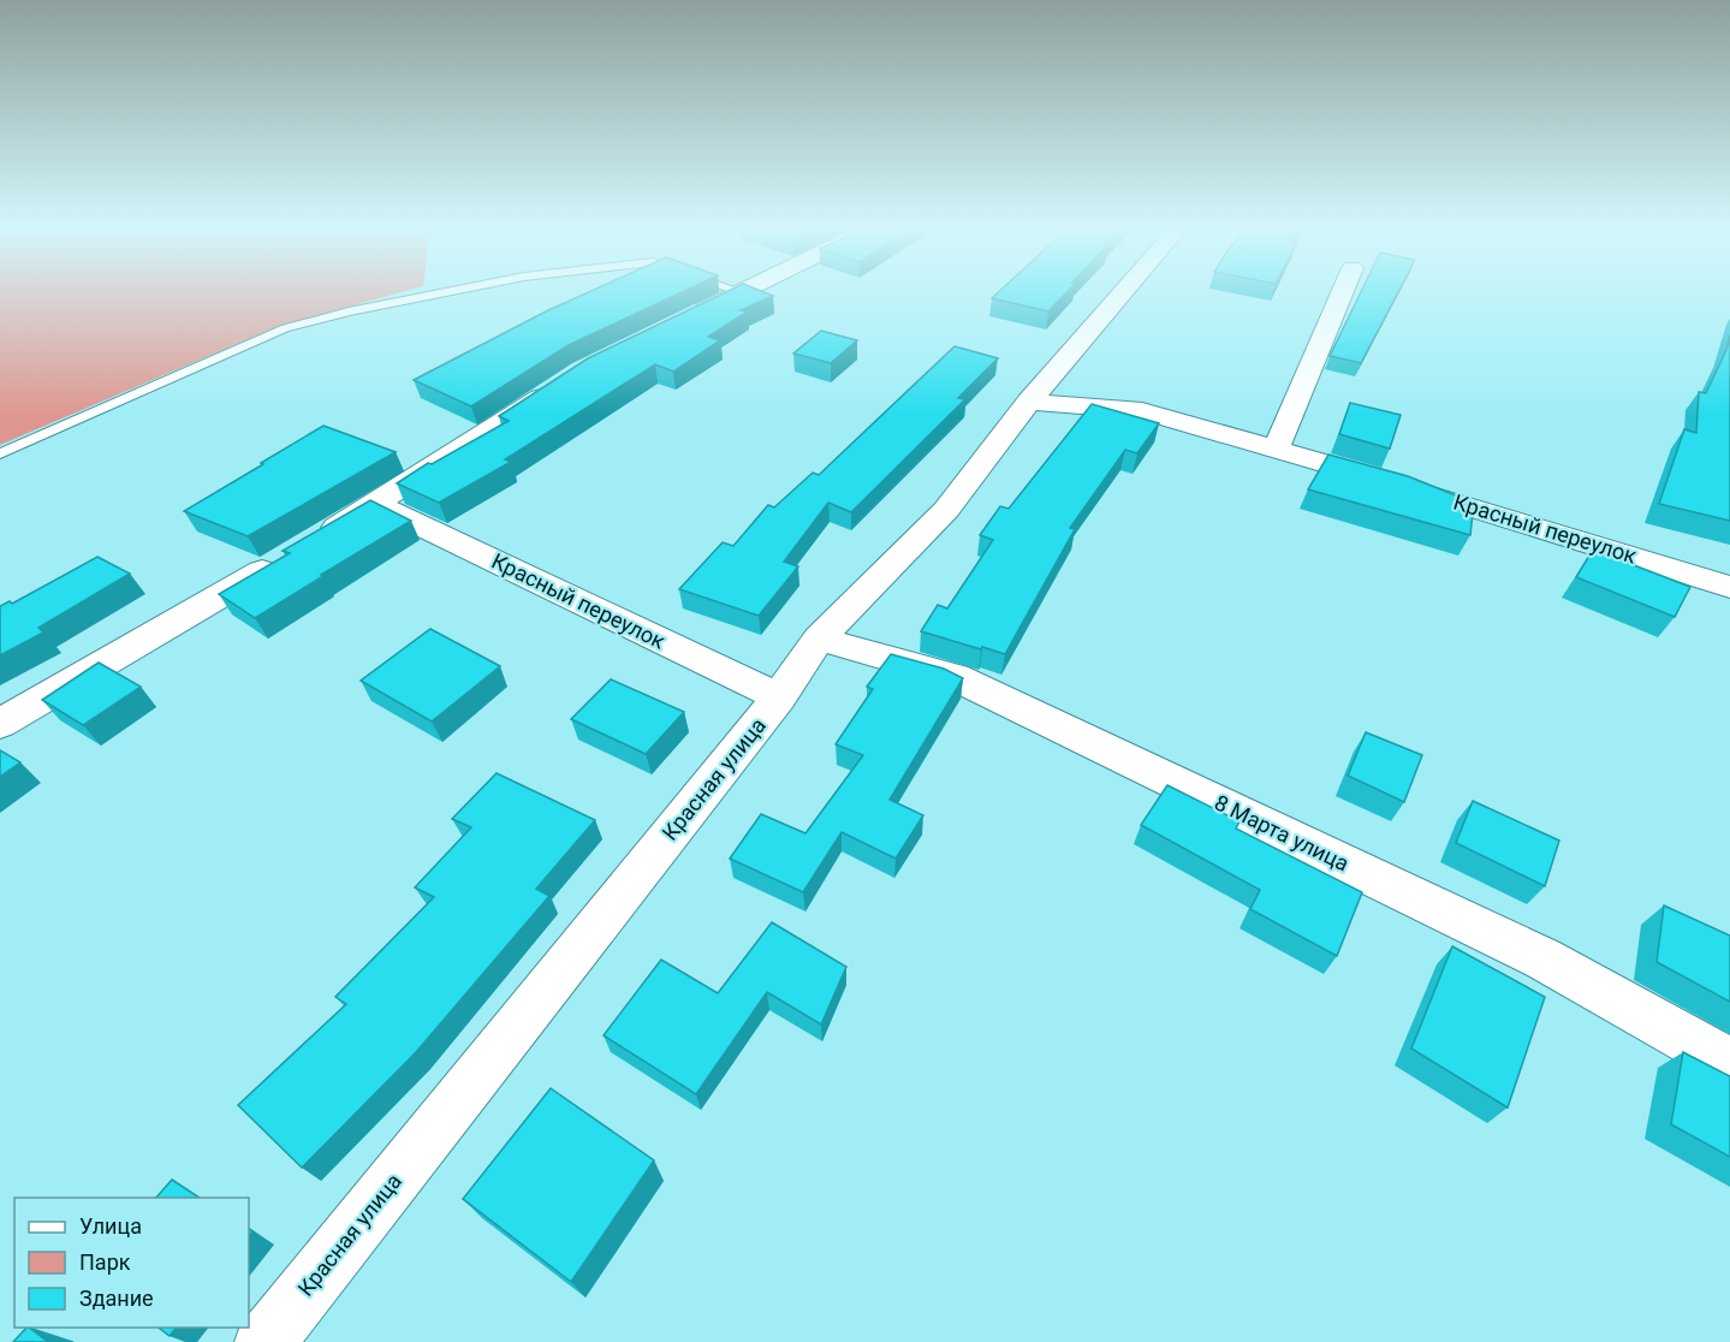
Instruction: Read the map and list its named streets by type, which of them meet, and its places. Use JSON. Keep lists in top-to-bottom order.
{
  "streets": {
    "street": ["Красный переулок", "Красная улица", "8 Марта улица"]
  },
  "crossings": [
    ["Красный переулок", "Красная улица"],
    ["Красная улица", "8 Марта улица"]
  ],
  "legend": ["Улица", "Парк", "Здание"]
}
